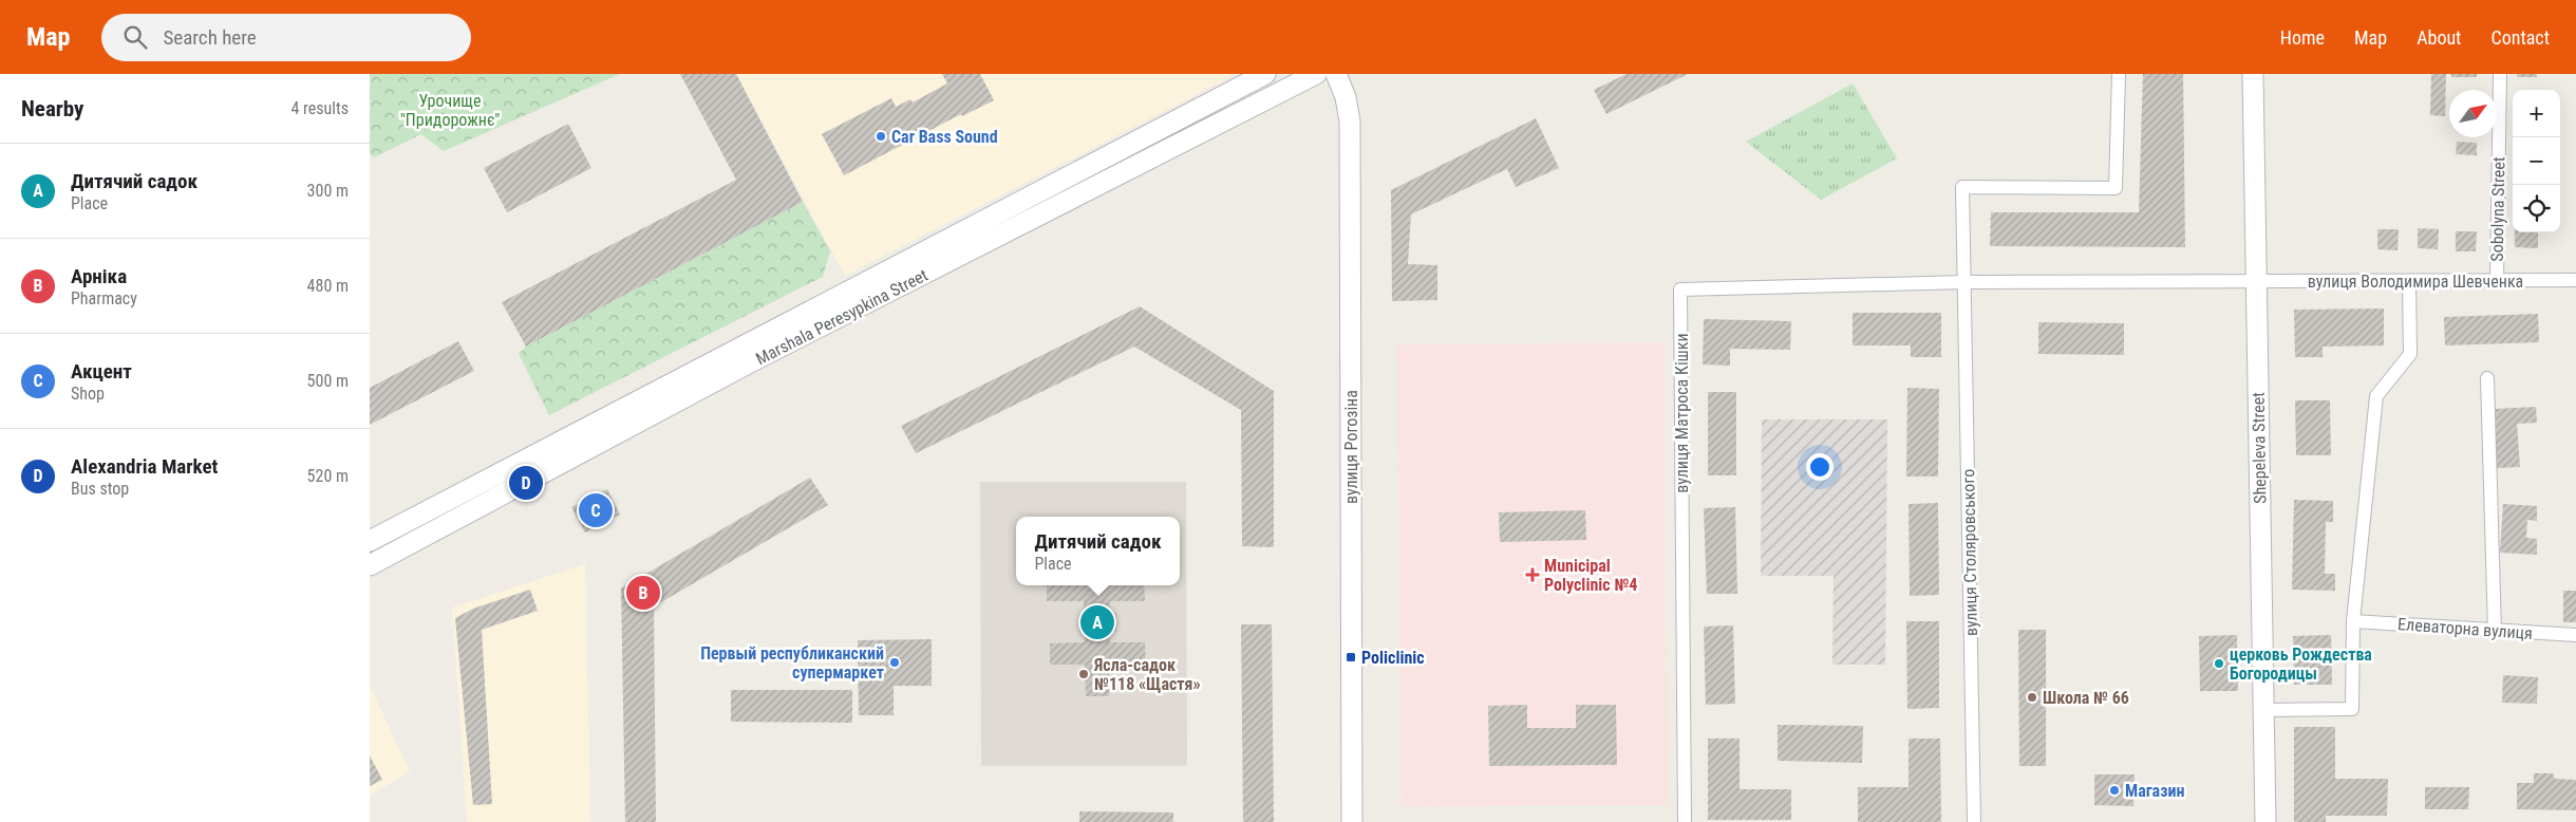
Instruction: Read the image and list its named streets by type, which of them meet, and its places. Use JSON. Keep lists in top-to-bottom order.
{
  "streets": {
    "main road": ["Marshala Peresypkina Street", "вулиця Рогозіна", "Shepeleva Street"],
    "street": [
      "Sobolyna Street",
      "вулиця Володимира Шевченка",
      "вулиця Матроса Кішки",
      "вулиця Столяровського",
      "Елеваторна вулиця"
    ]
  },
  "crossings": [
    ["Sobolyna Street", "вулиця Володимира Шевченка"],
    ["вулиця Володимира Шевченка", "вулиця Матроса Кішки"],
    ["вулиця Володимира Шевченка", "Shepeleva Street"],
    ["вулиця Володимира Шевченка", "вулиця Столяровського"],
    ["вулиця Матроса Кішки", "вулиця Столяровського"]
  ],
  "parks": ["Урочище \"Придорожнє\""],
  "places": {
    "other": [
      "Car Bass Sound",
      "Первый республиканский супермаркет",
      "церковь Рождества Богородицы",
      "Ясла-садок №118 «Щастя»",
      "Школа № 66",
      "Магазин"
    ],
    "health": ["Municipal Polyclinic №4"],
    "transit": ["Policlinic"]
  },
  "north": "top right",
  "page": {
    "header": "Map",
    "search": "Search here",
    "nav": [
      "Home",
      "Map",
      "About",
      "Contact"
    ],
    "heading": ["Nearby", "4 results"],
    "map_buttons": ["+", "−"],
    "list": [
      {
        "mark": "A",
        "name": "Дитячий садок",
        "note": "Place",
        "value": "300 m"
      },
      {
        "mark": "B",
        "name": "Арніка",
        "note": "Pharmacy",
        "value": "480 m"
      },
      {
        "mark": "C",
        "name": "Акцент",
        "note": "Shop",
        "value": "500 m"
      },
      {
        "mark": "D",
        "name": "Alexandria Market",
        "note": "Bus stop",
        "value": "520 m"
      }
    ],
    "pins": [
      "D",
      "C",
      "B",
      "A"
    ],
    "popup": ["Дитячий садок", "Place"]
  }
}
